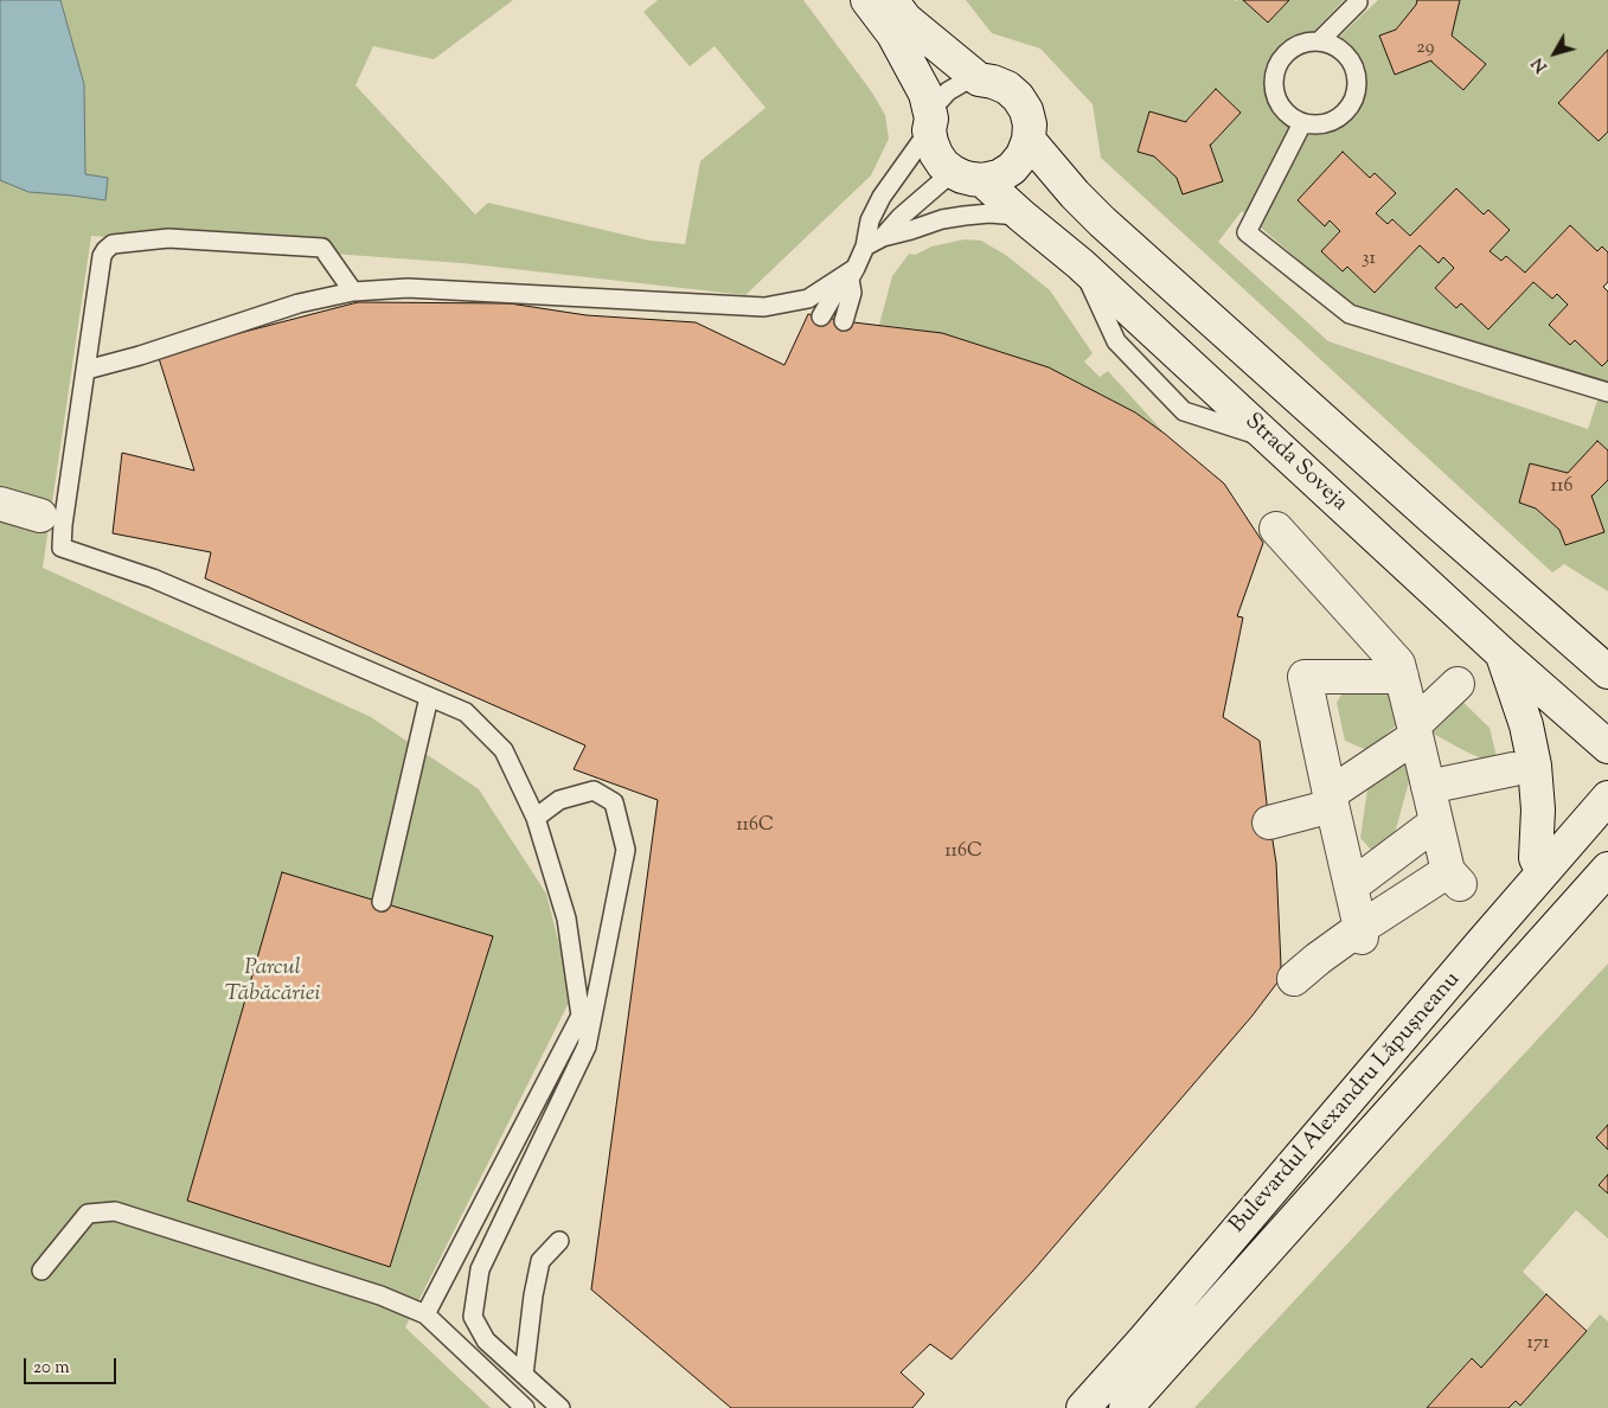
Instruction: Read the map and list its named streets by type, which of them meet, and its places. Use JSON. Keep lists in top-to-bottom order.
{
  "streets": {
    "main road": ["Strada Soveja", "Bulevardul Alexandru Lăpușneanu"]
  },
  "parks": ["Parcul Tăbăcăriei"],
  "house_numbers": [
    "29",
    "31",
    "116",
    "116C",
    "116C",
    "171"
  ],
  "scale_bar": "20 m",
  "north": "bottom left"
}
